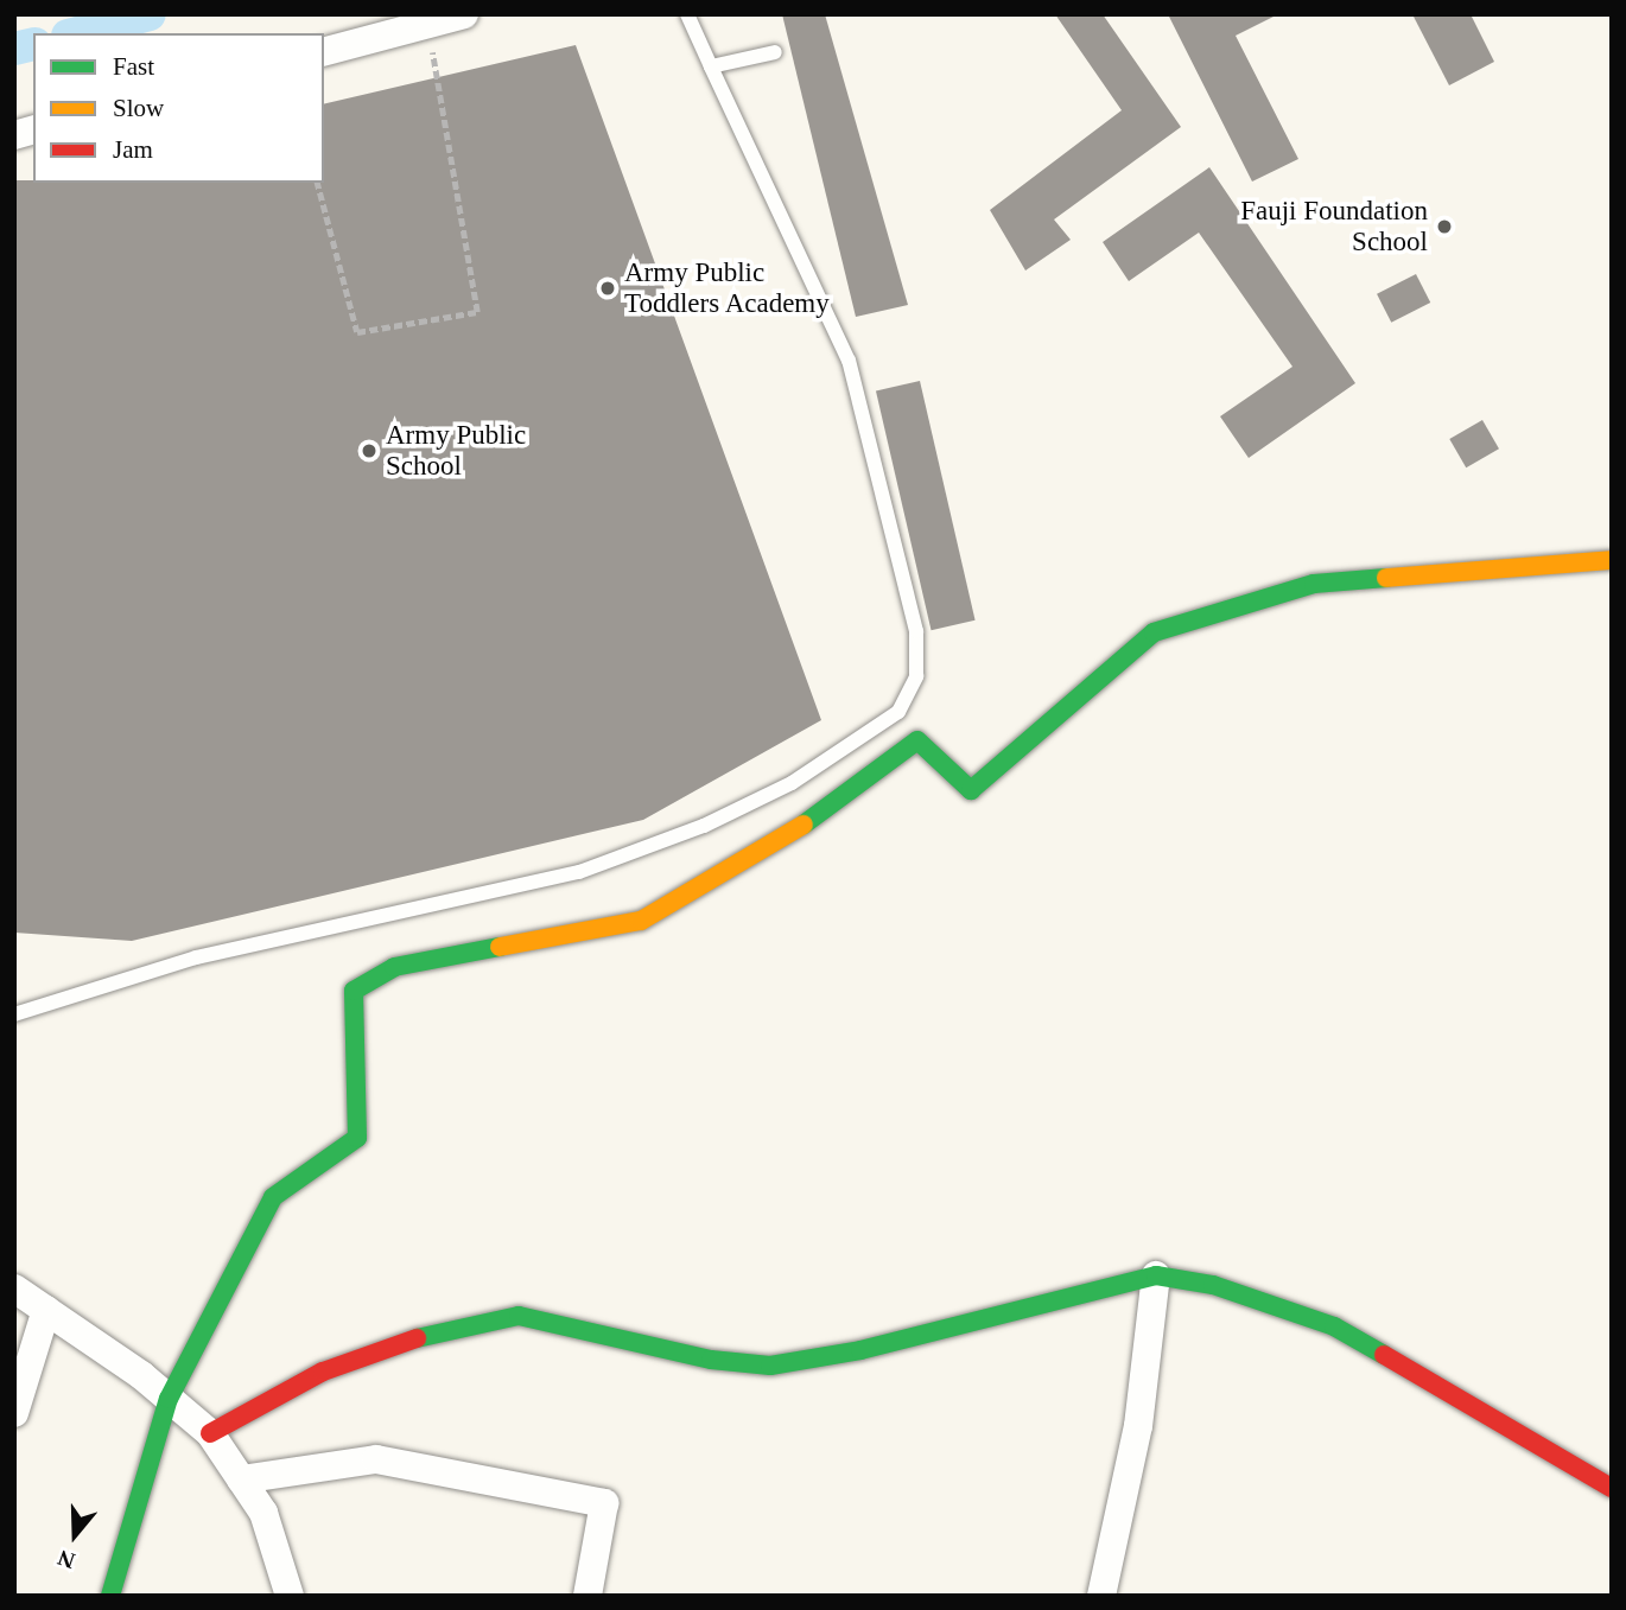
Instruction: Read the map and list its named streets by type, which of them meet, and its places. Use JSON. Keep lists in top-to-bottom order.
{
  "places": ["Fauji Foundation School", "Army Public Toddlers Academy", "Army Public School"],
  "legend": ["Fast", "Slow", "Jam"],
  "north": "bottom"
}
